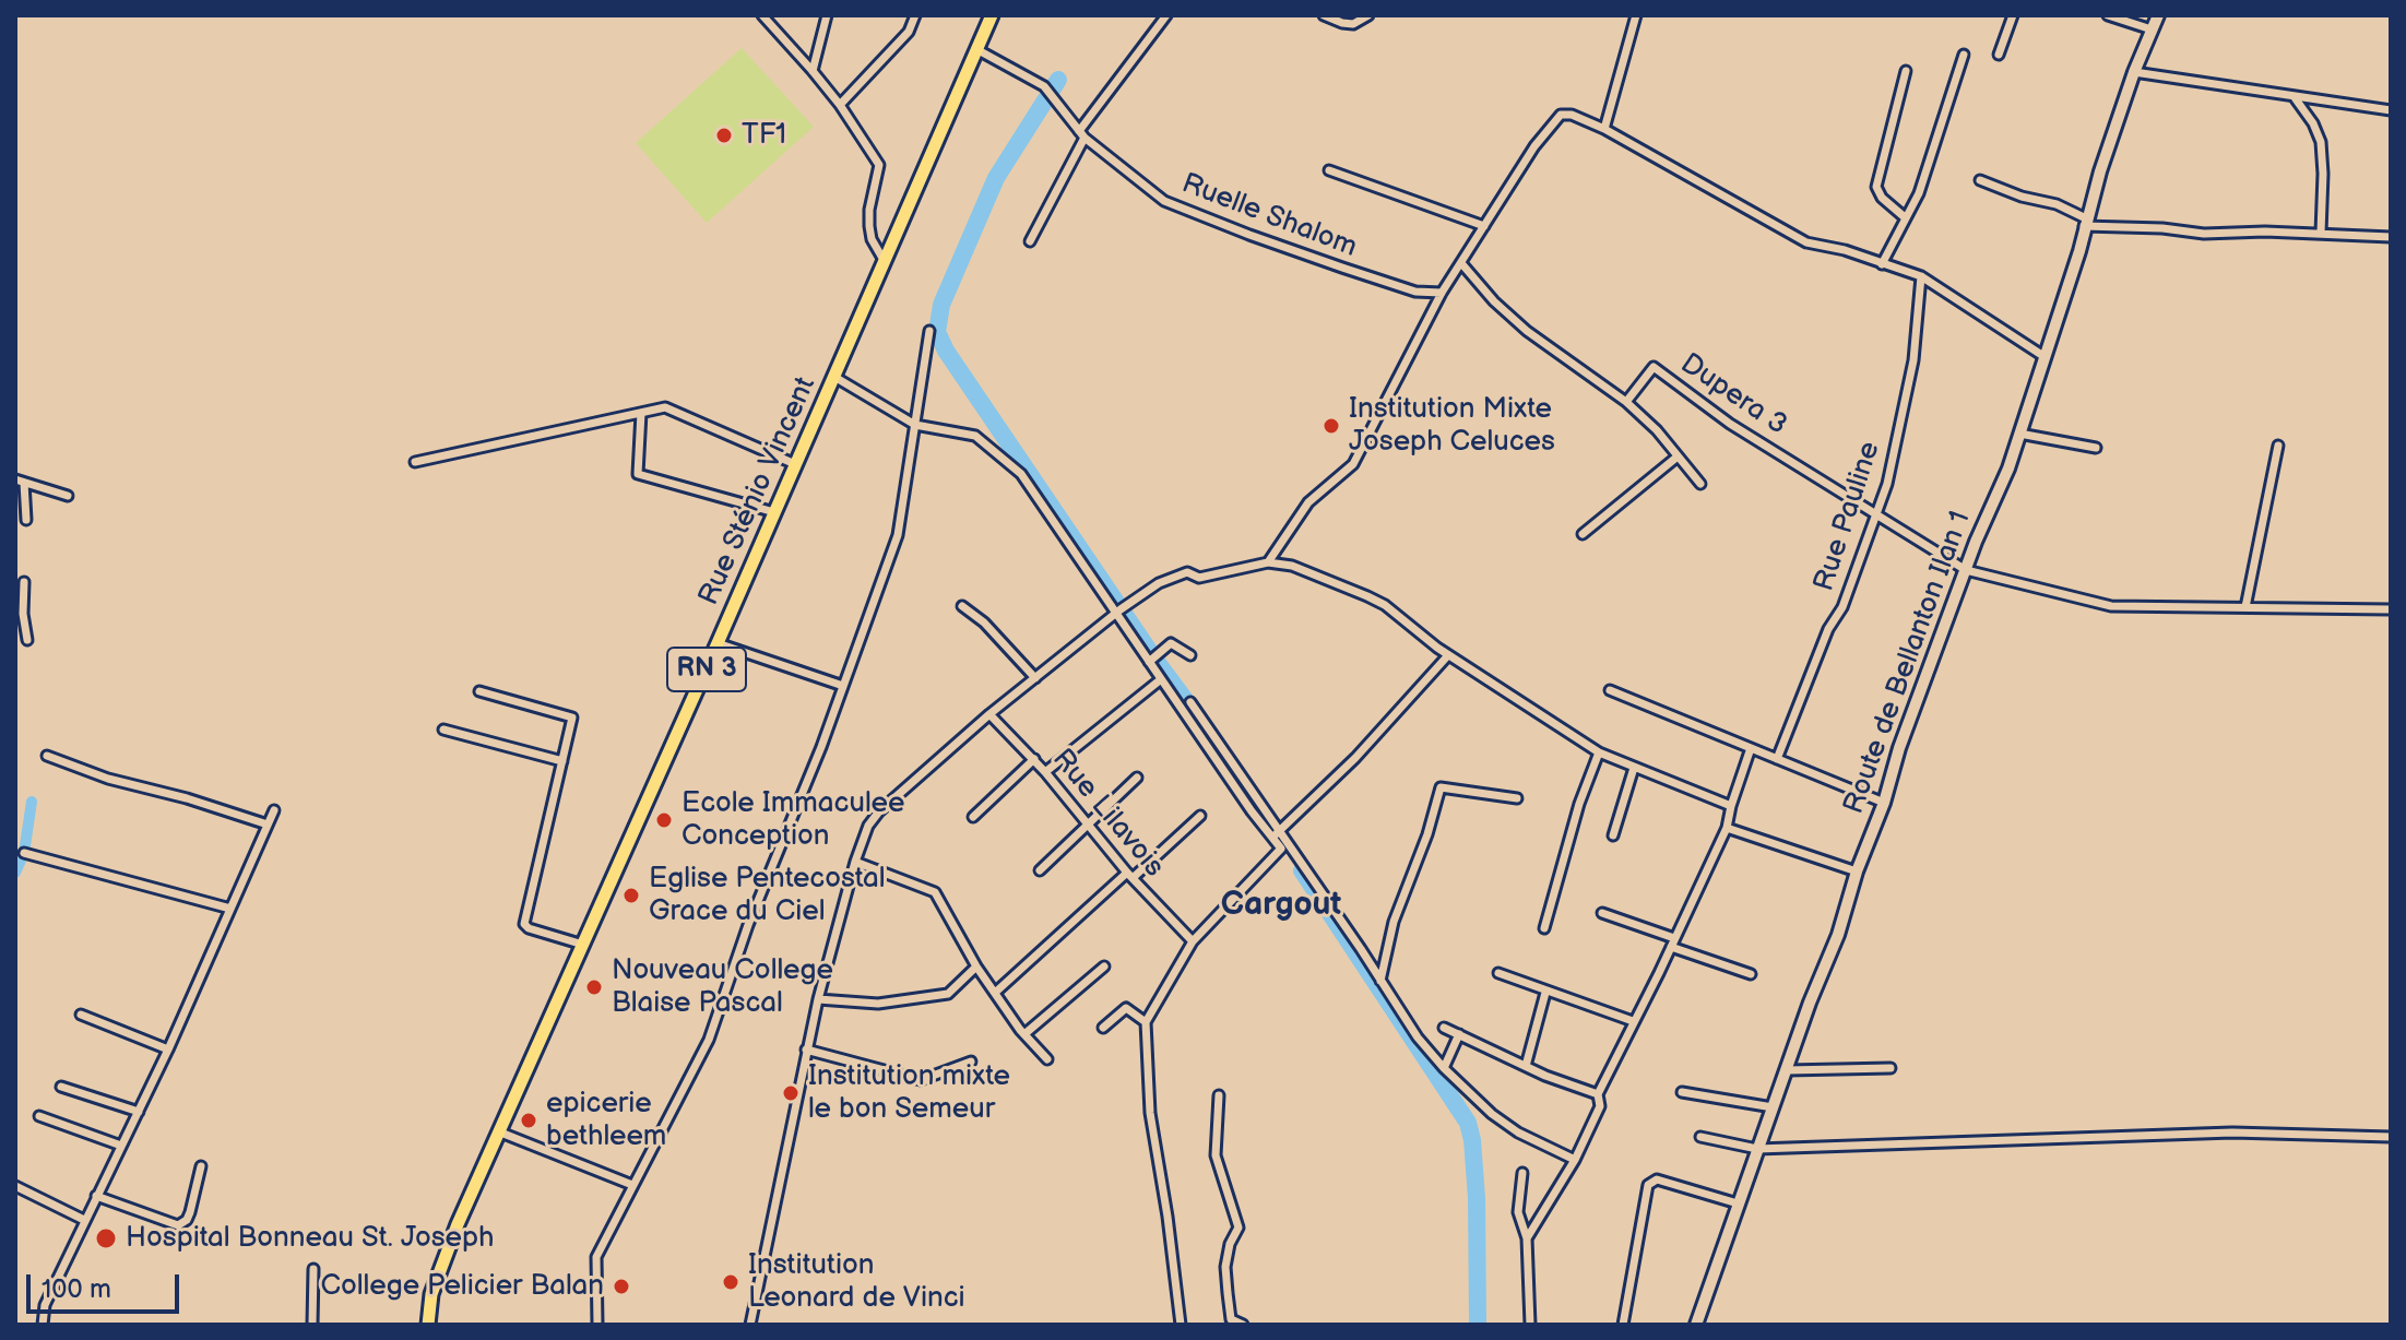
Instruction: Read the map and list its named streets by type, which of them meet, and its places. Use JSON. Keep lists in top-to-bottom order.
{
  "streets": {
    "main road": ["Rue Sténio Vincent", "RN 3"],
    "street": [
      "Ruelle Shalom",
      "Dupera 3",
      "Rue Pauline",
      "Route de Bellanton Ilan 1",
      "Rue Lilavois"
    ]
  },
  "crossings": [
    ["Ruelle Shalom", "Rue Sténio Vincent"],
    ["Dupera 3", "Rue Pauline"],
    ["Dupera 3", "Route de Bellanton Ilan 1"]
  ],
  "districts": ["Cargout"],
  "places": [
    "TF1",
    "Institution Mixte Joseph Celuces",
    "Ecole Immaculee Conception",
    "Eglise Pentecostal Grace du Ciel",
    "Nouveau College Blaise Pascal",
    "Institution mixte le bon Semeur",
    "epicerie bethleem",
    "Hospital Bonneau St. Joseph",
    "Institution Leonard de Vinci",
    "College Pelicier Balan"
  ],
  "scale_bar": "100 m"
}
